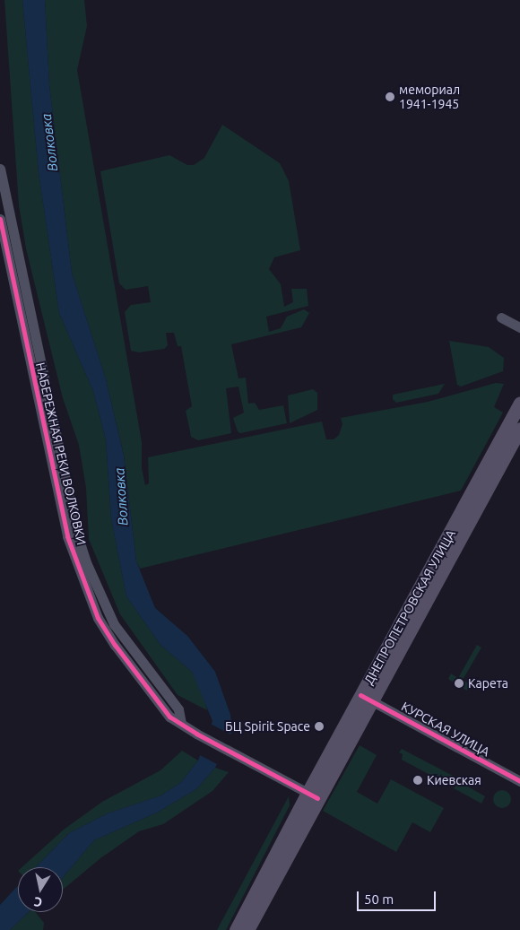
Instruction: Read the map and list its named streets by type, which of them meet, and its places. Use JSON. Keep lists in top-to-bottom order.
{
  "streets": {
    "main road": ["ДНЕПРОПЕТРОВСКАЯ УЛИЦА"],
    "street": ["НАБЕРЕЖНАЯ РЕКИ ВОЛКОВКИ", "КУРСКАЯ УЛИЦА"]
  },
  "crossings": [
    ["НАБЕРЕЖНАЯ РЕКИ ВОЛКОВКИ", "ДНЕПРОПЕТРОВСКАЯ УЛИЦА"],
    ["ДНЕПРОПЕТРОВСКАЯ УЛИЦА", "КУРСКАЯ УЛИЦА"]
  ],
  "water": ["Волковка"],
  "places": [
    "мемориал 1941-1945",
    "Карета",
    "БЦ Spirit Space",
    "Киевская"
  ],
  "scale_bar": "50 m",
  "north": "bottom"
}
